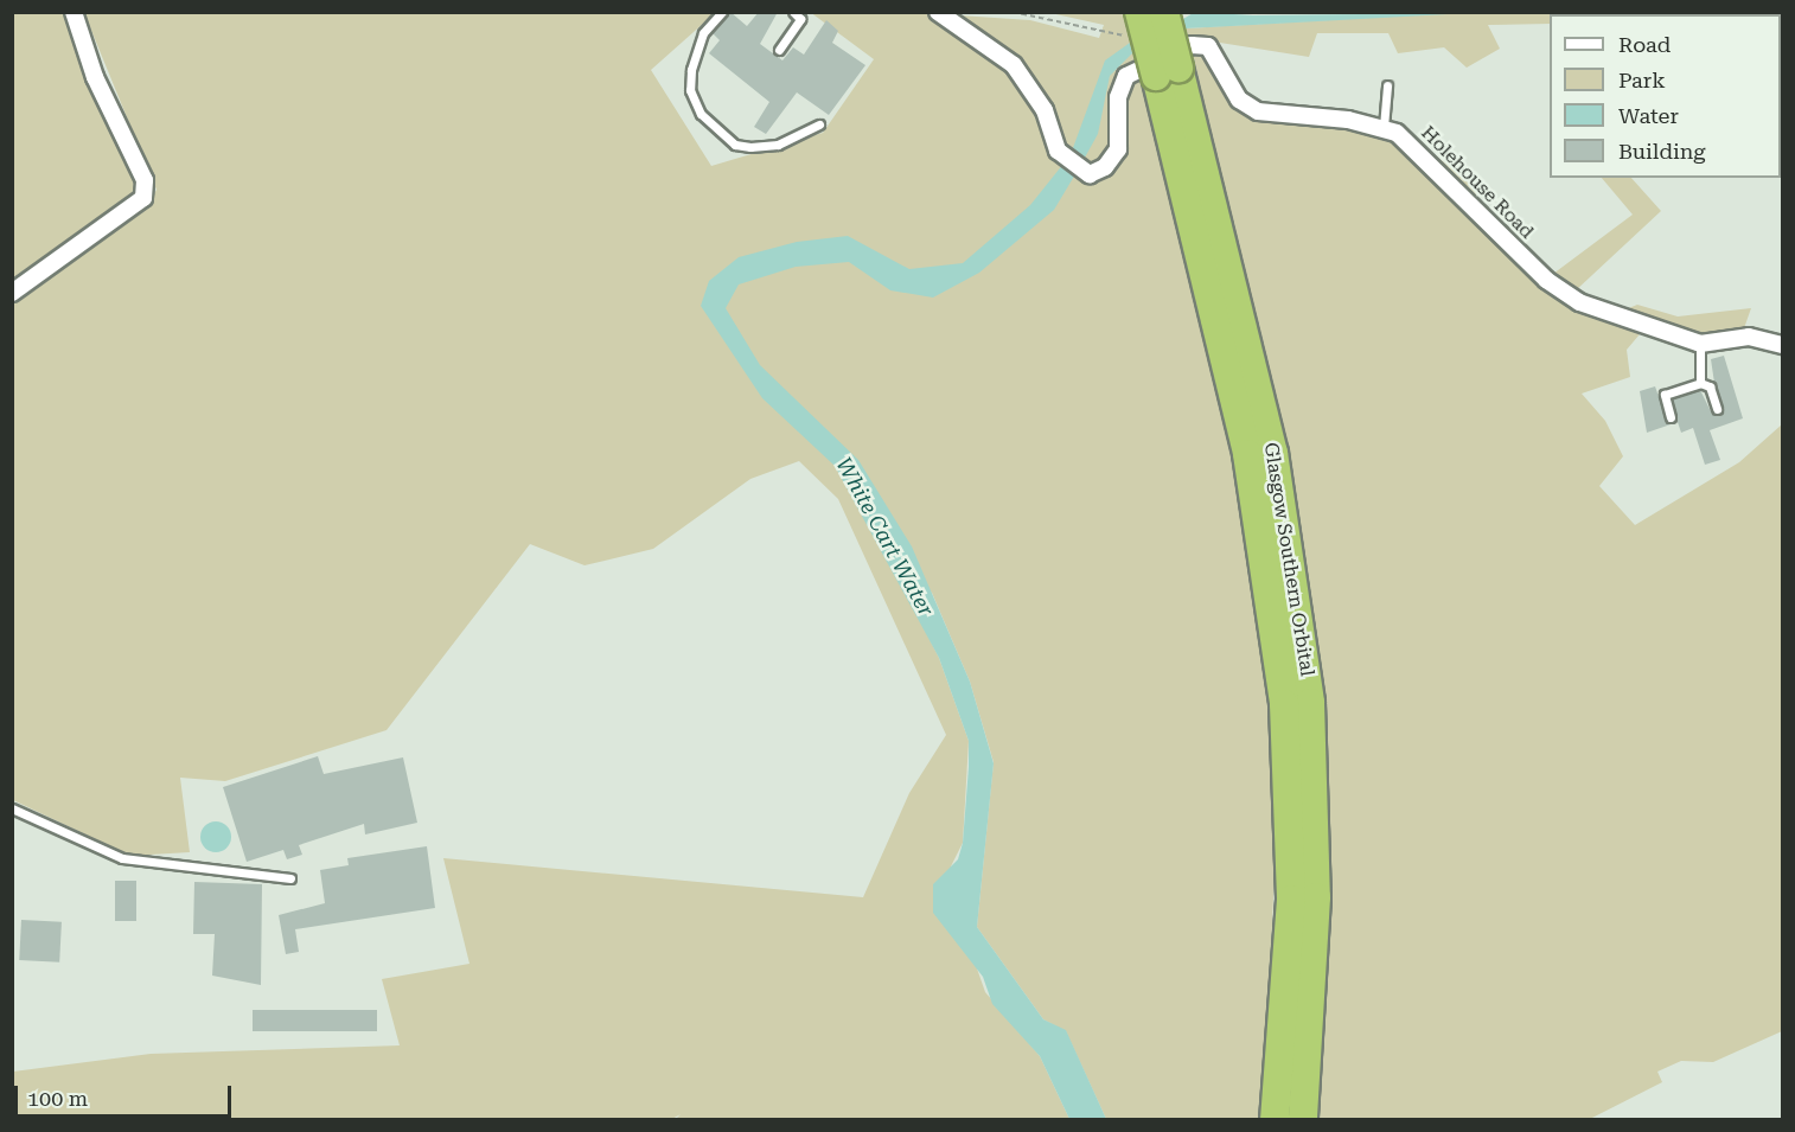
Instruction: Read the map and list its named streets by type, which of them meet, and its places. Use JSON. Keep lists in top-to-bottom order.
{
  "streets": {
    "highway": ["Glasgow Southern Orbital"],
    "street": ["Holehouse Road"]
  },
  "water": ["White Cart Water"],
  "legend": [
    "Road",
    "Park",
    "Water",
    "Building"
  ],
  "scale_bar": "100 m"
}
